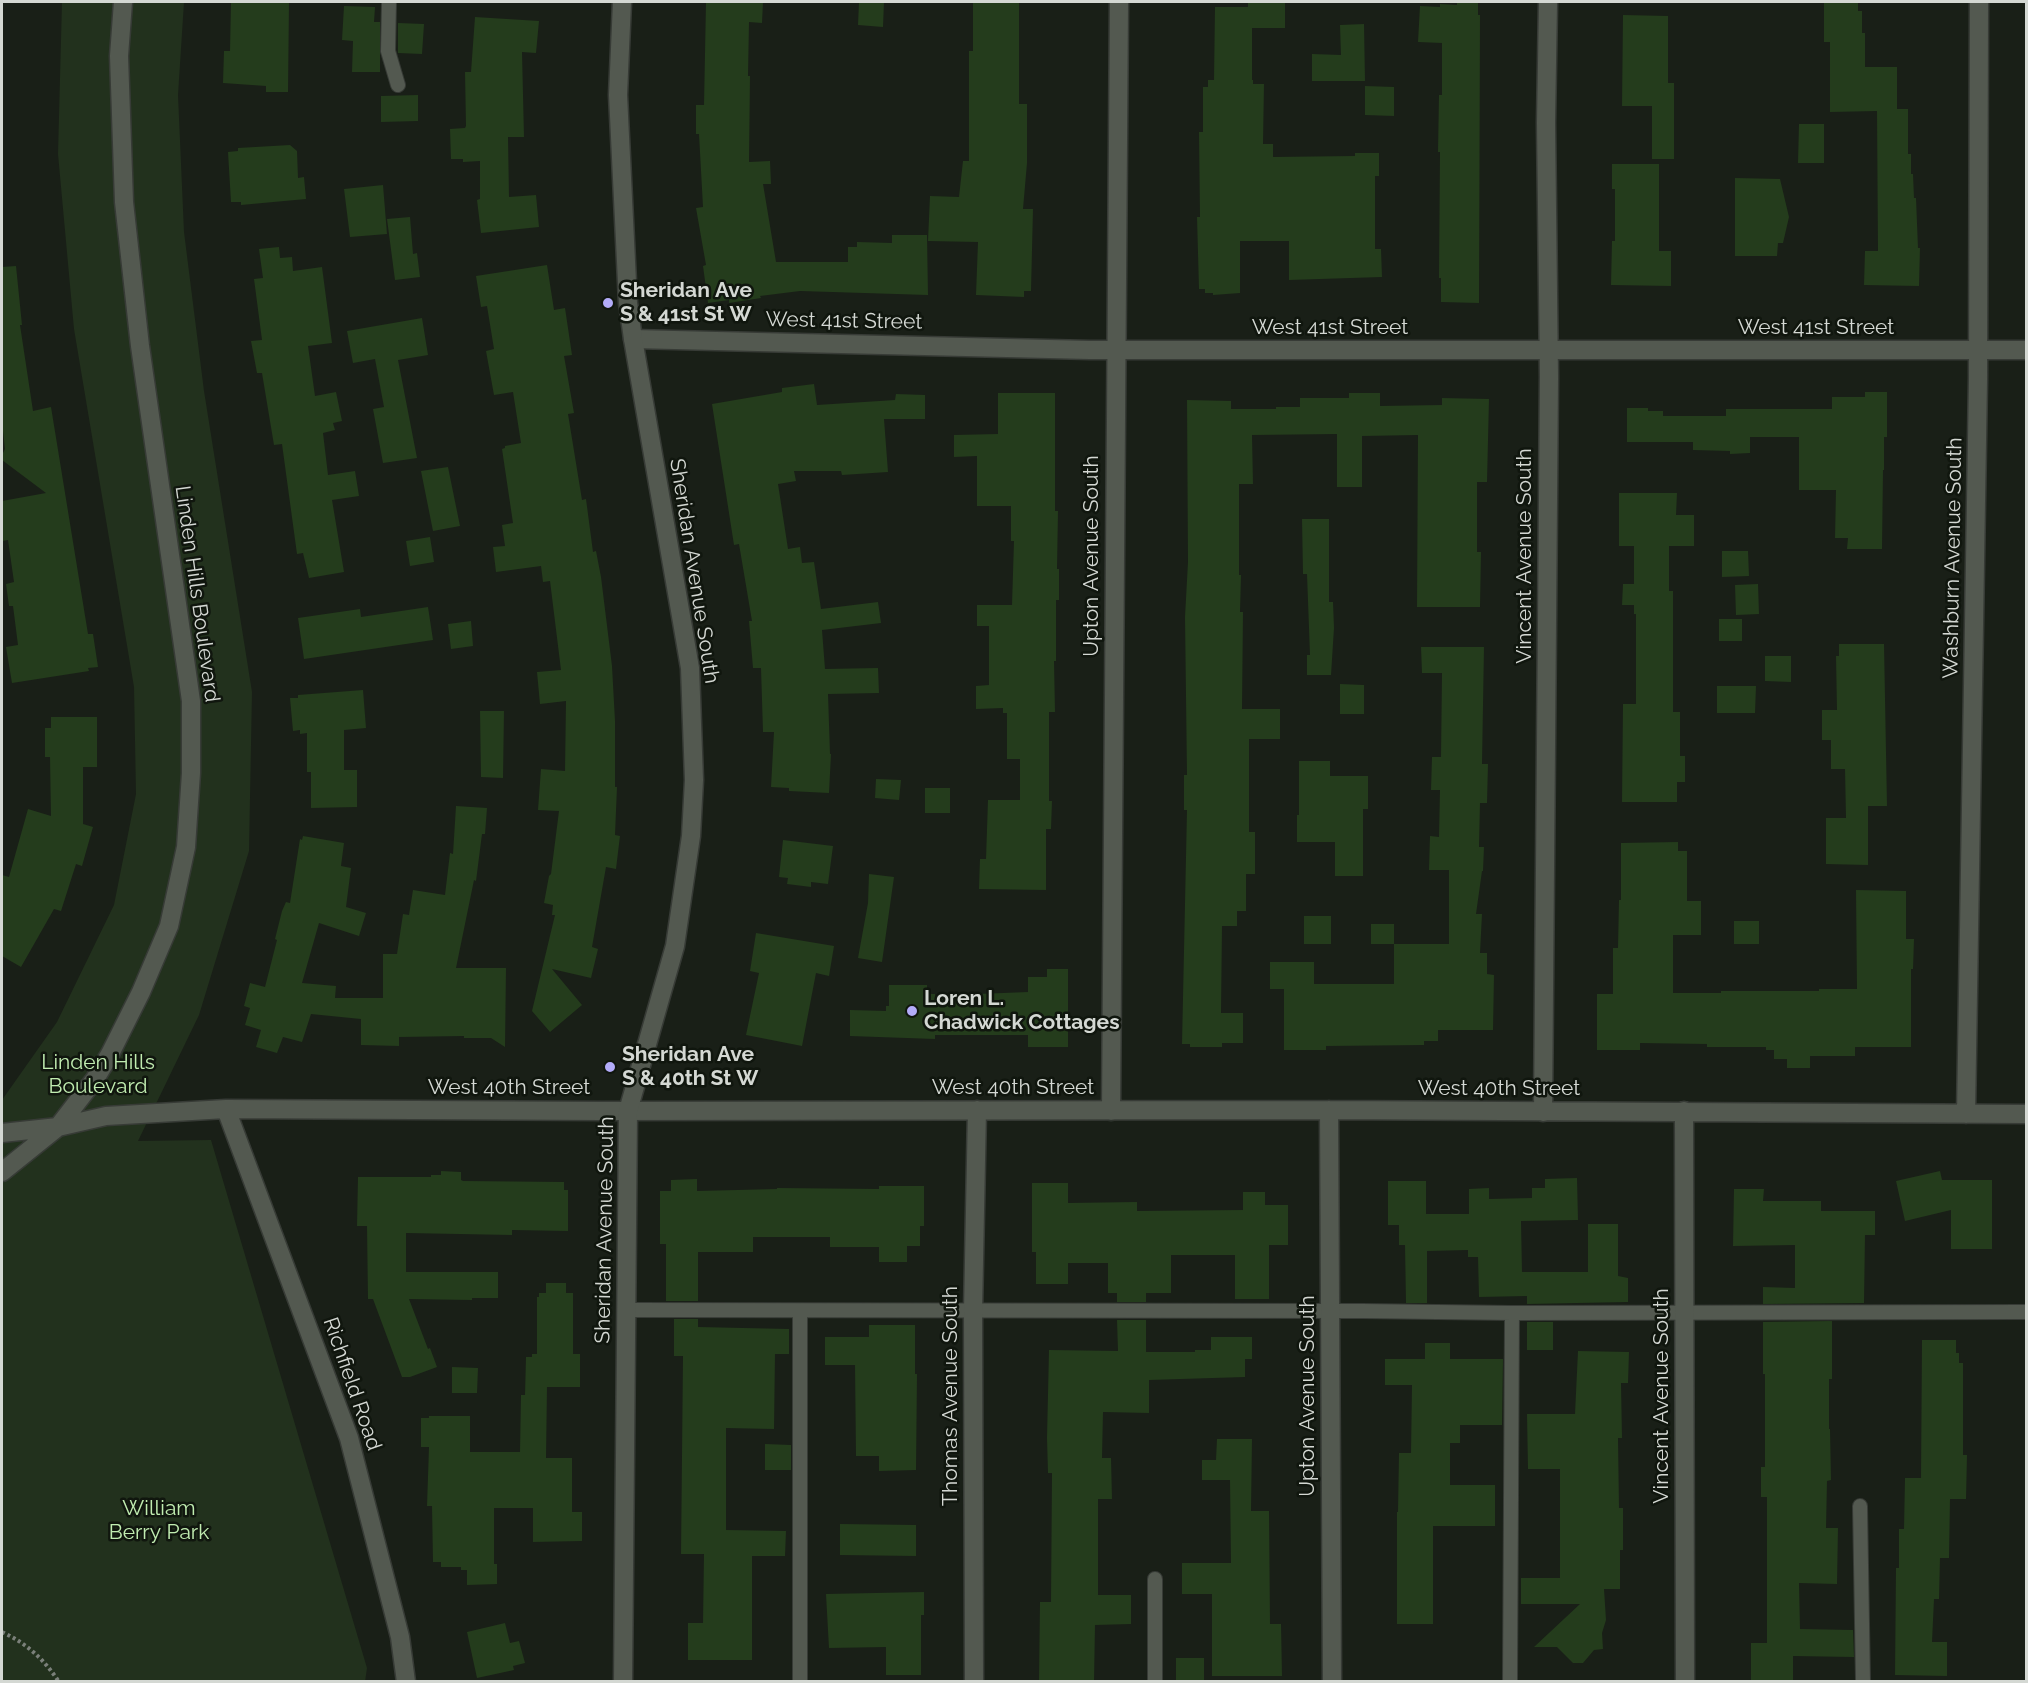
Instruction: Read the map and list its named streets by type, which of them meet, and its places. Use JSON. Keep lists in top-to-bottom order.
{
  "streets": {
    "street": [
      "West 41st Street",
      "Upton Avenue South",
      "Vincent Avenue South",
      "Washburn Avenue South",
      "Sheridan Avenue South",
      "Linden Hills Boulevard",
      "West 40th Street",
      "Richfield Road",
      "Thomas Avenue South"
    ]
  },
  "crossings": [
    ["West 41st Street", "Upton Avenue South"],
    ["West 41st Street", "Vincent Avenue South"],
    ["West 41st Street", "Washburn Avenue South"],
    ["West 41st Street", "Sheridan Avenue South"],
    ["Upton Avenue South", "West 40th Street"],
    ["Vincent Avenue South", "West 40th Street"],
    ["Washburn Avenue South", "West 40th Street"],
    ["Sheridan Avenue South", "West 40th Street"],
    ["Linden Hills Boulevard", "West 40th Street"],
    ["West 40th Street", "Richfield Road"],
    ["West 40th Street", "Thomas Avenue South"]
  ],
  "parks": ["Linden Hills Boulevard", "William Berry Park"],
  "places": ["Sheridan Ave S & 41st St W", "Loren L. Chadwick Cottages", "Sheridan Ave S & 40th St W"]
}
